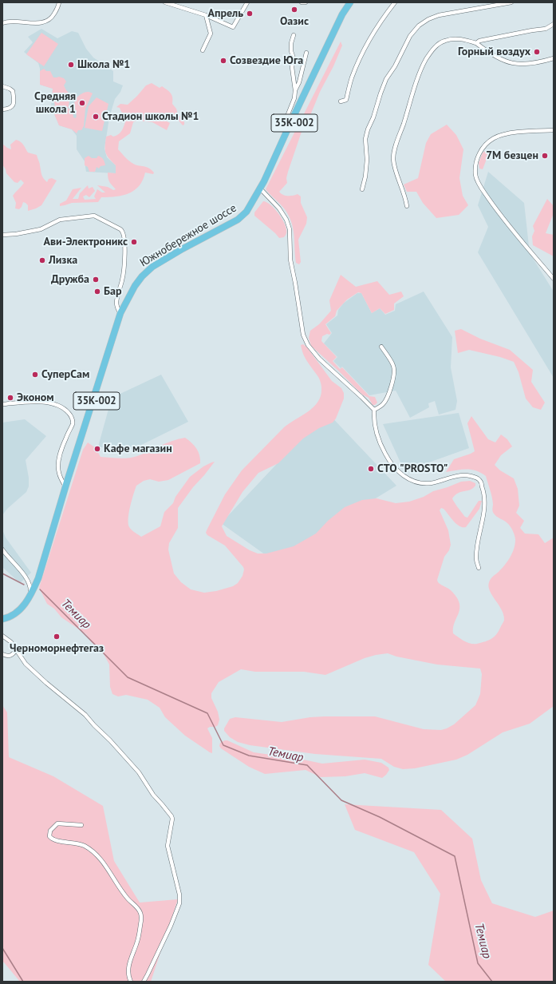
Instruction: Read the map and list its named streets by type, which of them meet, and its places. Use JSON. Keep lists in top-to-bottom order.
{
  "streets": {
    "highway": ["35К-002", "Южнобережное шоссе"]
  },
  "water": ["Темиар"],
  "places": [
    "Оазис",
    "Апрель",
    "Горный воздух",
    "Созвездие Юга",
    "Школа №1",
    "Средняя школа 1",
    "Стадион школы №1",
    "7М безцен",
    "Ави-Электроникс",
    "Лизка",
    "Дружба",
    "Бар",
    "СуперСам",
    "Эконом",
    "Кафе магазин",
    "СТО \"PROSTO\"",
    "Черноморнефтегаз"
  ]
}
